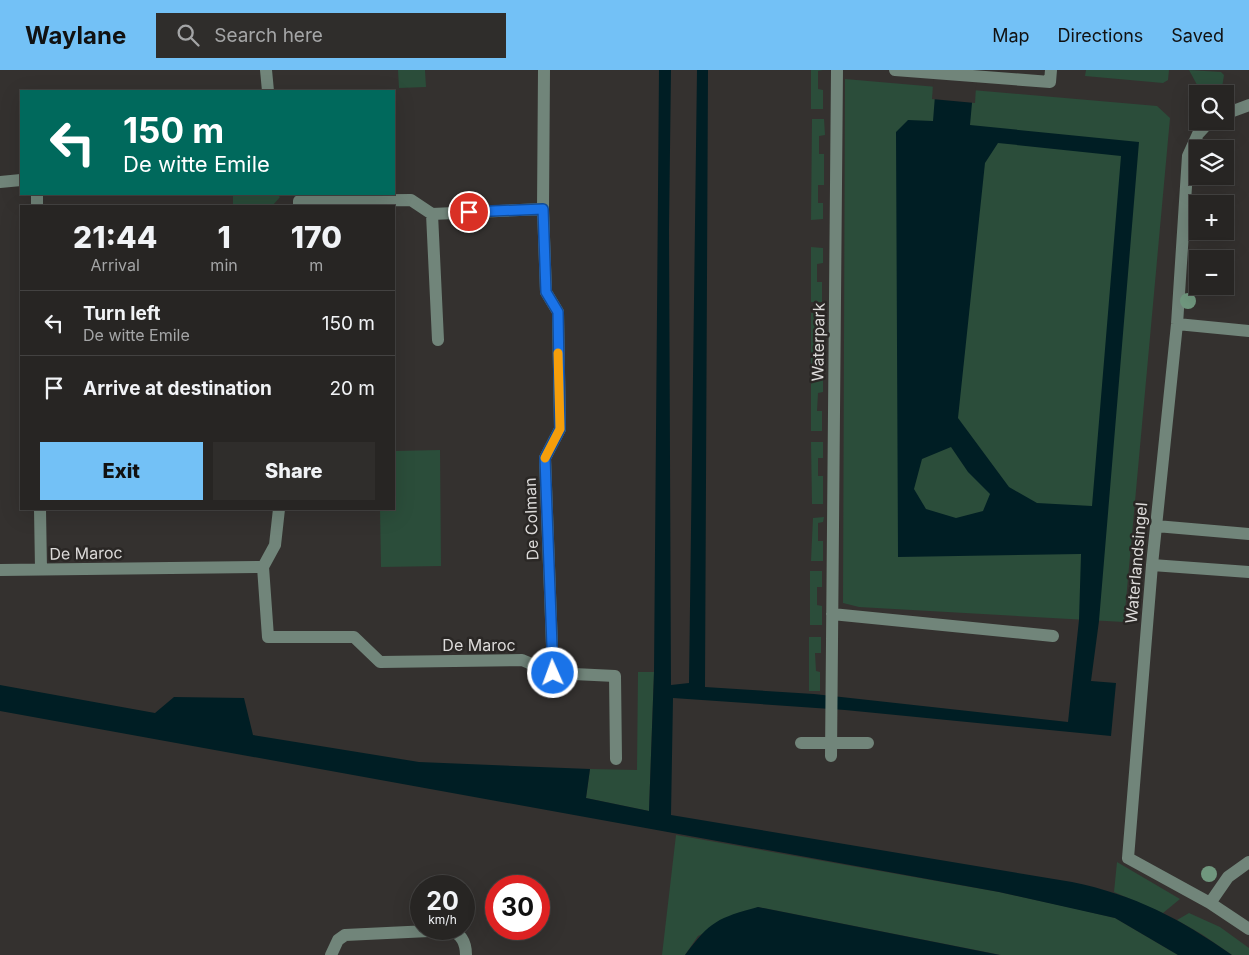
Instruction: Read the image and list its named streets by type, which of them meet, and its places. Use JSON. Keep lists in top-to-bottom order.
{
  "streets": {
    "street": [
      "Waterpark",
      "De Colman",
      "De Maroc",
      "Waterlandsingel"
    ]
  },
  "crossings": [
    ["De Colman", "De Maroc"]
  ],
  "page": {
    "header": "Waylane",
    "search": "Search here",
    "nav": ["Map", "Directions", "Saved"],
    "map_buttons": ["+", "−"],
    "turn": ["150 m", "De witte Emile"],
    "eta": [
      "21:44",
      "Arrival",
      "1",
      "min",
      "170",
      "m"
    ],
    "list": [
      {
        "name": "Turn left",
        "note": "De witte Emile",
        "value": "150 m"
      },
      {
        "name": "Arrive at destination",
        "value": "20 m"
      }
    ],
    "buttons": ["Exit", "Share"],
    "speed": "20 km/h",
    "limit": "30"
  }
}
